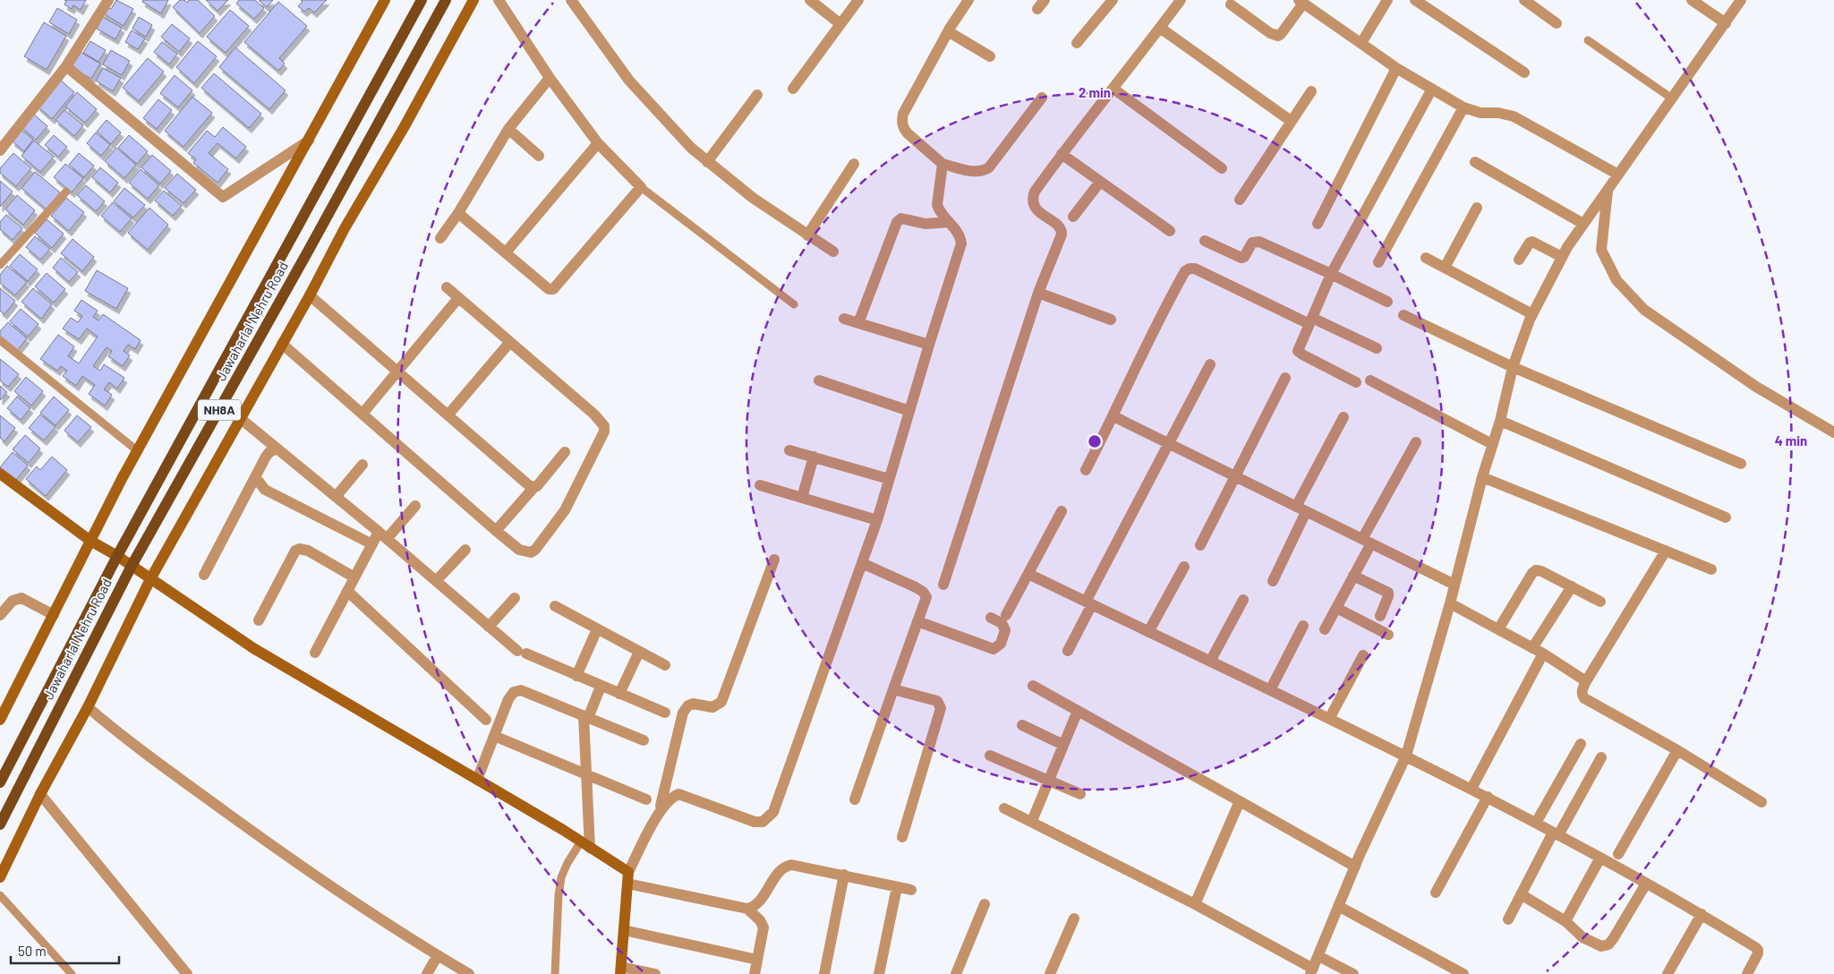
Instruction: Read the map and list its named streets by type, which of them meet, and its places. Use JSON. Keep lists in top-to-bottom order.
{
  "streets": {
    "main road": ["Jawaharlal Nehru Road", "NH8A"]
  },
  "scale_bar": "50 m",
  "rings": ["2 min", "4 min"]
}
